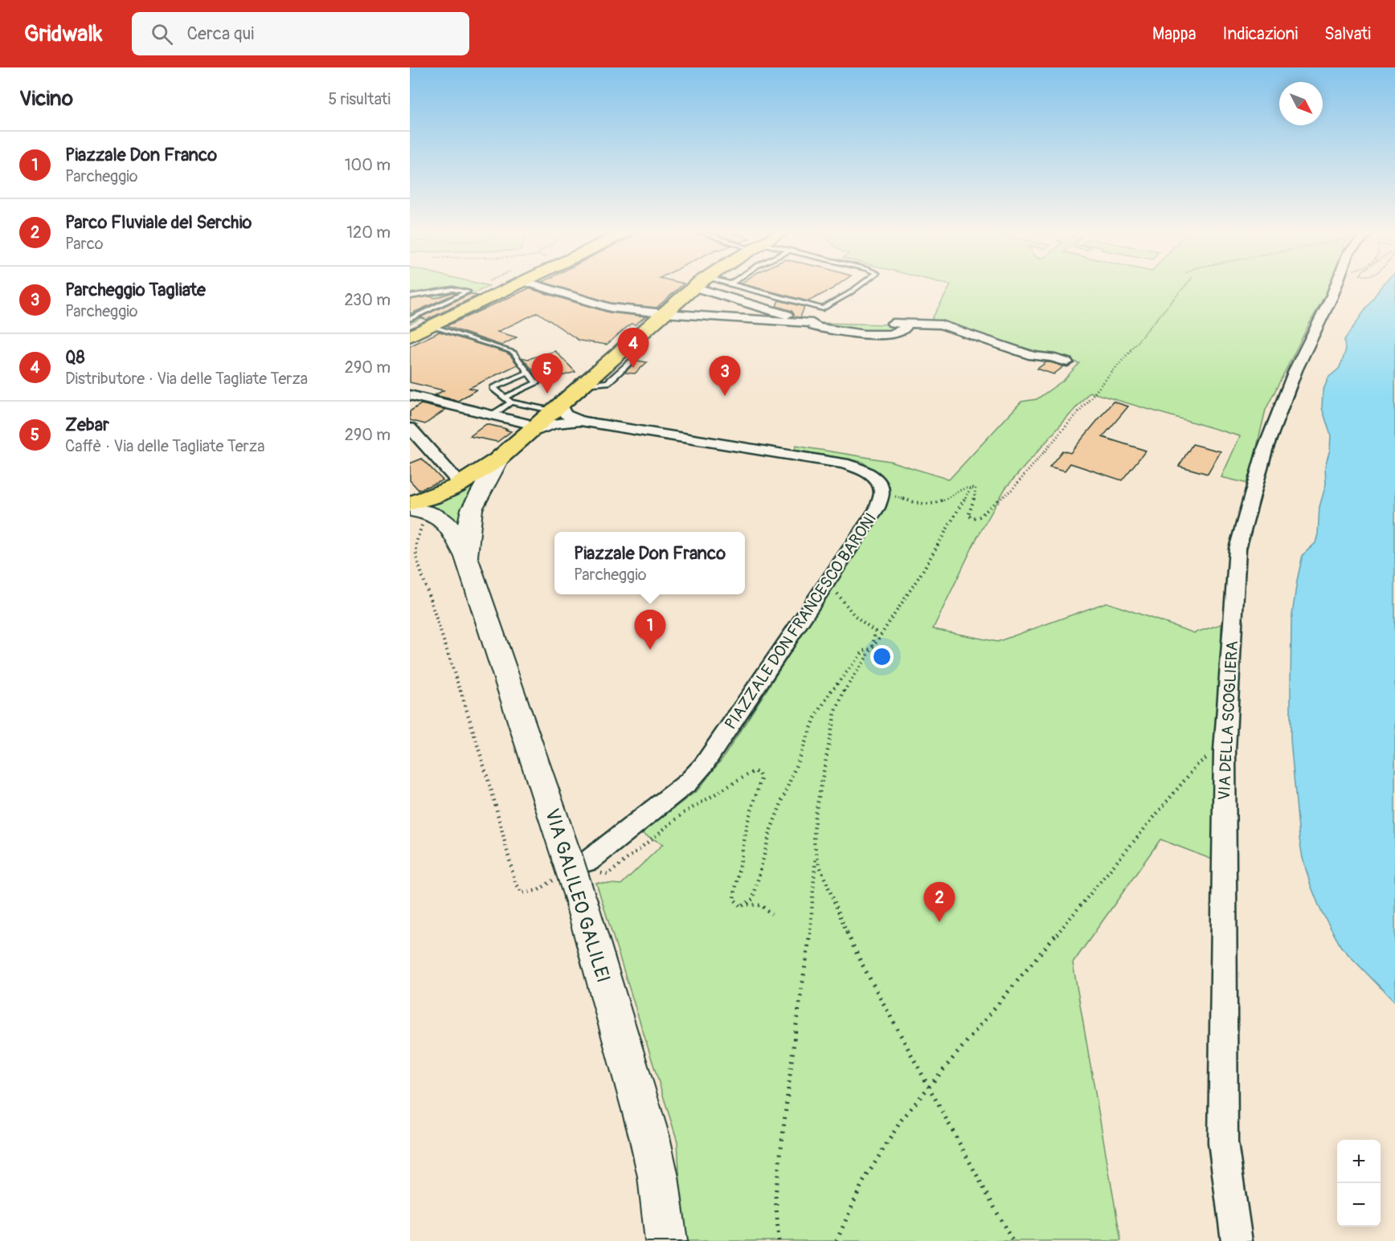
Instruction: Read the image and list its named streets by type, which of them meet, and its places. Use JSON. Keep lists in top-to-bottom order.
{
  "streets": {
    "main road": ["VIA GALILEO GALILEI"],
    "street": ["PIAZZALE DON FRANCESCO BARONI", "VIA DELLA SCOGLIERA"]
  },
  "crossings": [
    ["PIAZZALE DON FRANCESCO BARONI", "VIA GALILEO GALILEI"]
  ],
  "north": "bottom right",
  "page": {
    "header": "Gridwalk",
    "search": "Cerca qui",
    "nav": ["Mappa", "Indicazioni", "Salvati"],
    "heading": ["Vicino", "5 risultati"],
    "list": [
      {
        "mark": "1",
        "name": "Piazzale Don Franco",
        "note": "Parcheggio",
        "value": "100 m"
      },
      {
        "mark": "2",
        "name": "Parco Fluviale del Serchio",
        "note": "Parco",
        "value": "120 m"
      },
      {
        "mark": "3",
        "name": "Parcheggio Tagliate",
        "note": "Parcheggio",
        "value": "230 m"
      },
      {
        "mark": "4",
        "name": "Q8",
        "note": "Distributore · Via delle Tagliate Terza",
        "value": "290 m"
      },
      {
        "mark": "5",
        "name": "Zebar",
        "note": "Caffè · Via delle Tagliate Terza",
        "value": "290 m"
      }
    ],
    "pins": [
      "4",
      "5",
      "3",
      "1",
      "2"
    ],
    "popup": ["Piazzale Don Franco", "Parcheggio"],
    "map_buttons": ["+", "−"]
  }
}
